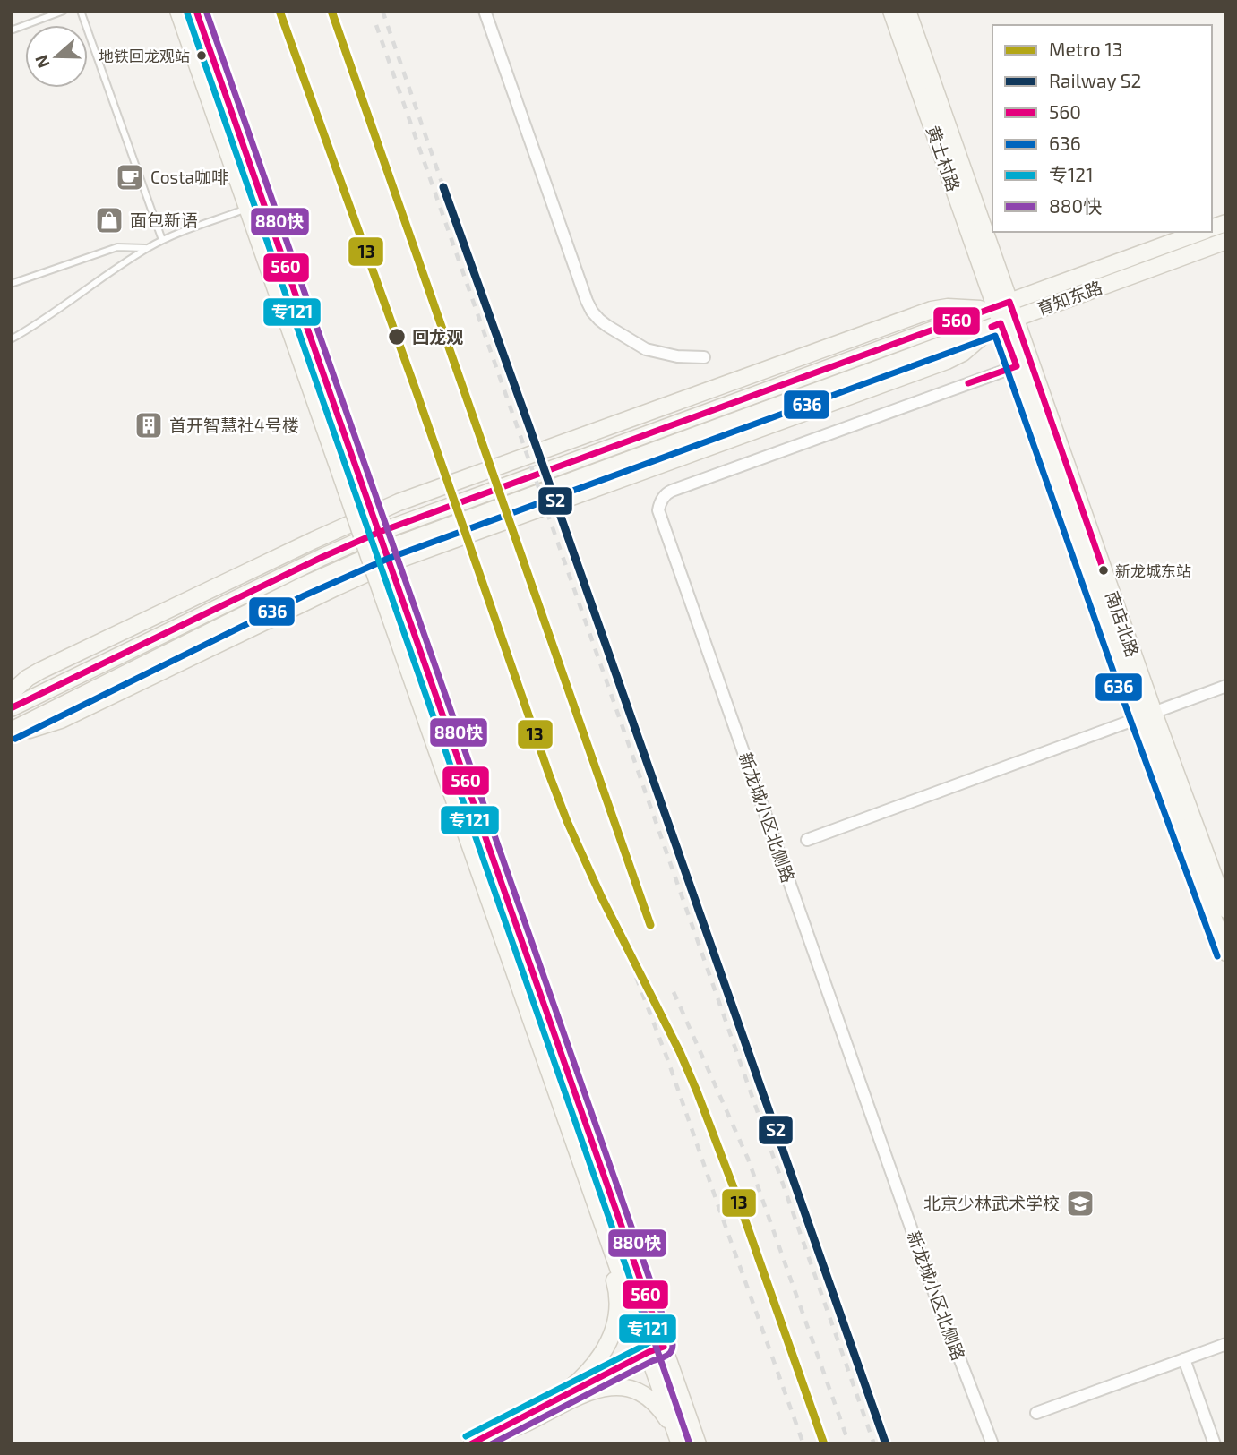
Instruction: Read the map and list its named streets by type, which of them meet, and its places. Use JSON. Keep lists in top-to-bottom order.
{
  "streets": {
    "main road": ["黄土村路", "育知东路", "南店北路"],
    "street": ["新龙城小区北侧路"]
  },
  "crossings": [
    ["黄土村路", "育知东路"],
    ["黄土村路", "南店北路"],
    ["育知东路", "南店北路"],
    ["南店北路", "新龙城小区北侧路"]
  ],
  "places": {
    "other": ["地铁回龙观站", "回龙观", "新龙城东站"],
    "cafe": ["Costa咖啡"],
    "shop": ["面包新语"],
    "building": ["首开智慧社4号楼"],
    "school or university": ["北京少林武术学校"]
  },
  "lines": [
    "metro line 13",
    "transit line 560",
    "transit line 880快",
    "transit line 专121",
    "rail line S2",
    "transit line 636"
  ],
  "legend": [
    "Metro 13",
    "Railway S2",
    "560",
    "636",
    "专121",
    "880快"
  ],
  "north": "left"
}
